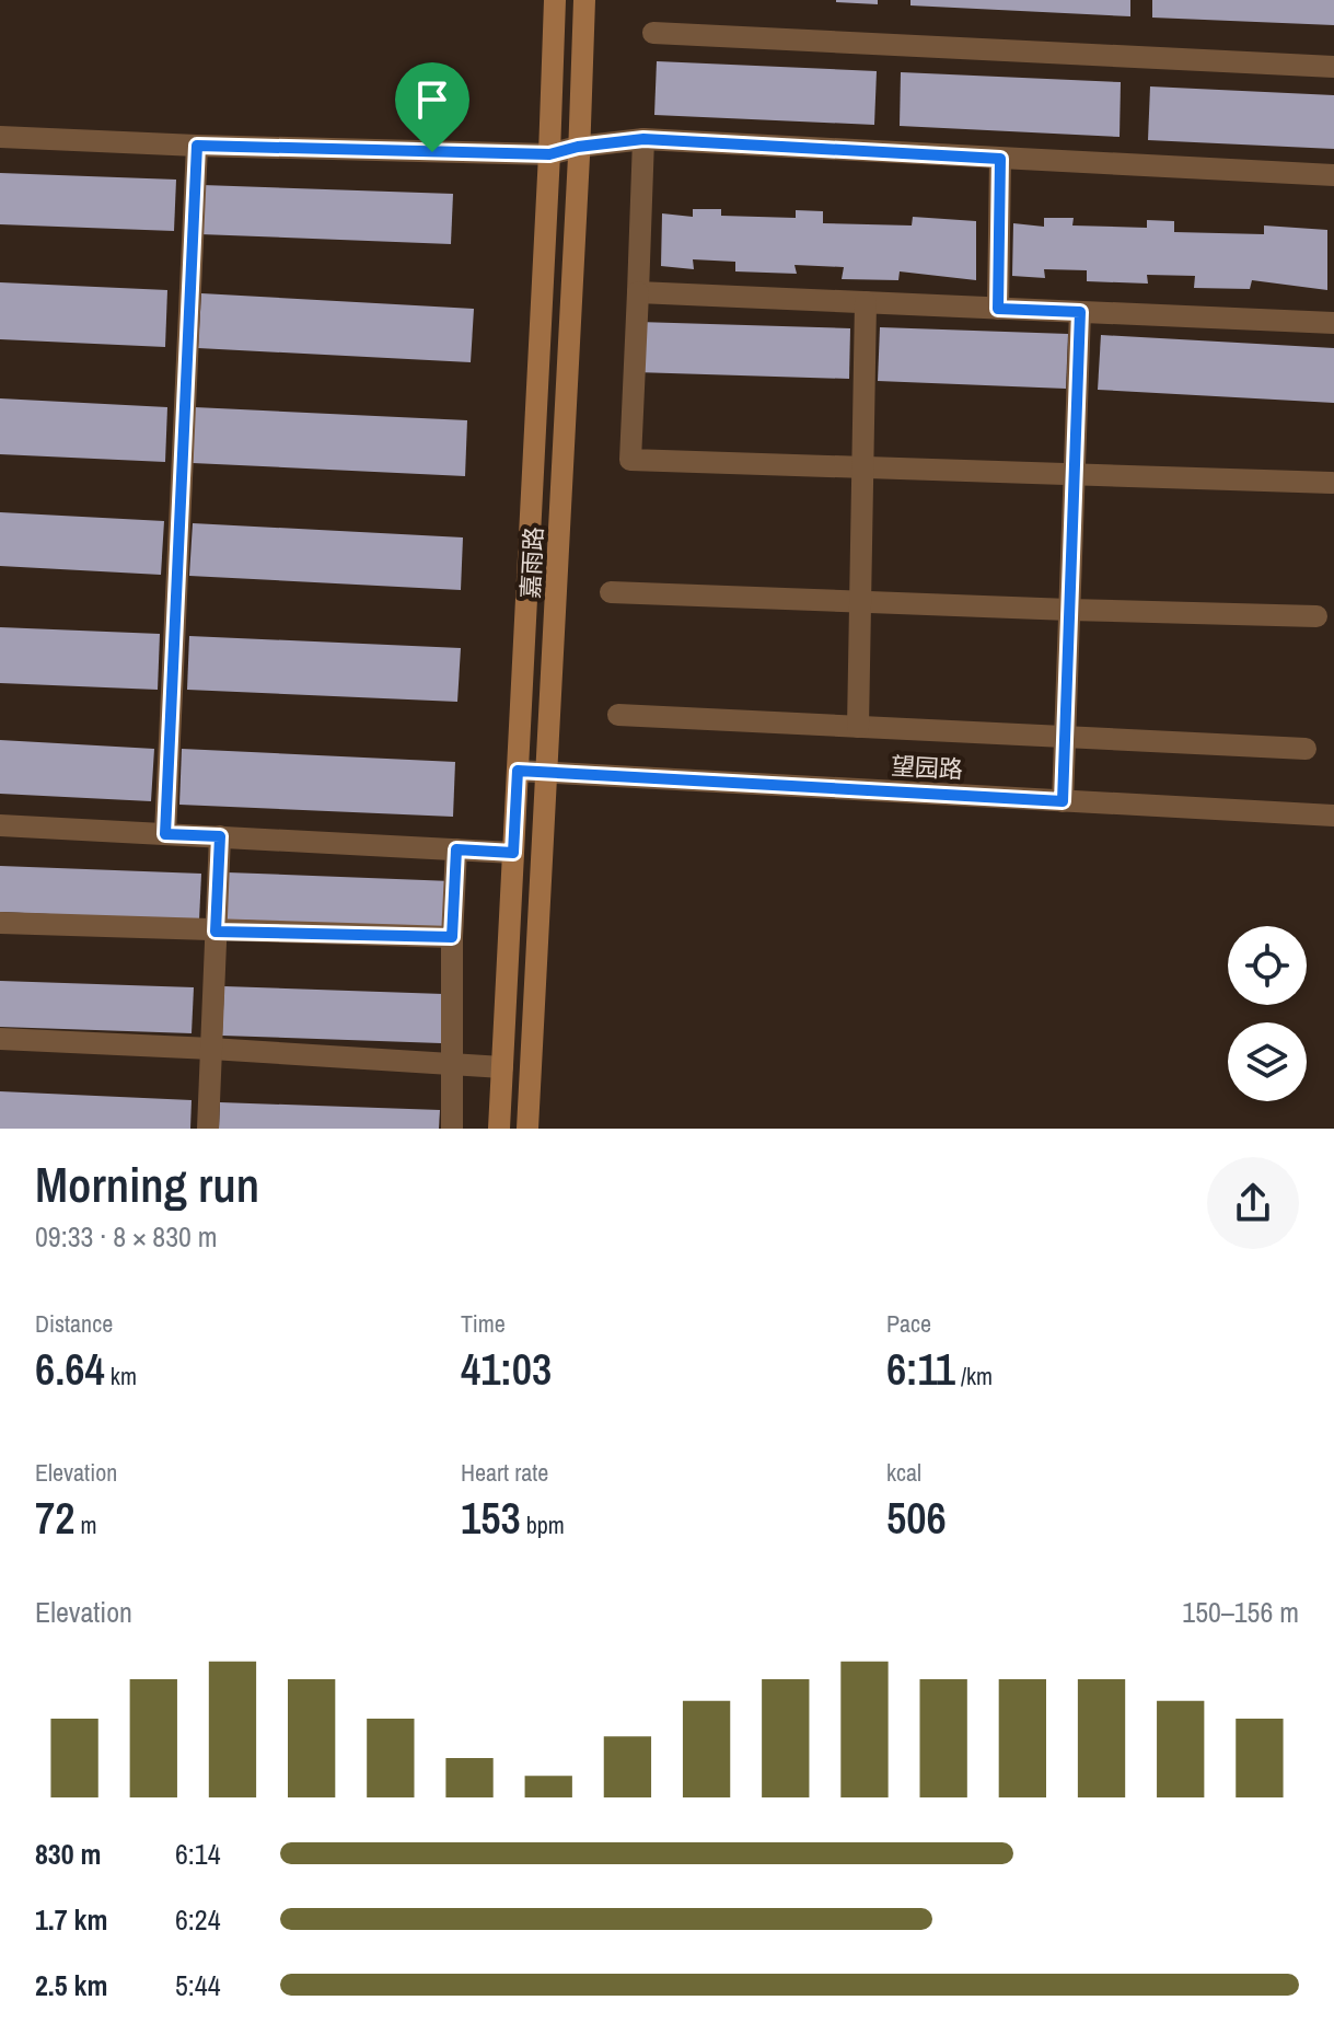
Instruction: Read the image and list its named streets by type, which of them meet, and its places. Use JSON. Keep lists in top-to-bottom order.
{
  "streets": {
    "main road": ["嘉雨路"],
    "street": ["望园路"]
  },
  "crossings": [
    ["嘉雨路", "望园路"]
  ],
  "page": {
    "heading": ["Morning run", "09:33 · 8 × 830 m"],
    "stats": [
      ["Distance", "6.64 km"],
      ["Time", "41:03"],
      ["Pace", "6:11 /km"],
      ["Elevation", "72 m"],
      ["Heart rate", "153 bpm"],
      ["kcal", "506"]
    ],
    "chart": ["Elevation", "150–156 m"],
    "list": [
      {
        "name": "830 m",
        "note": "6:14"
      },
      {
        "name": "1.7 km",
        "note": "6:24"
      },
      {
        "name": "2.5 km",
        "note": "5:44"
      }
    ]
  }
}
